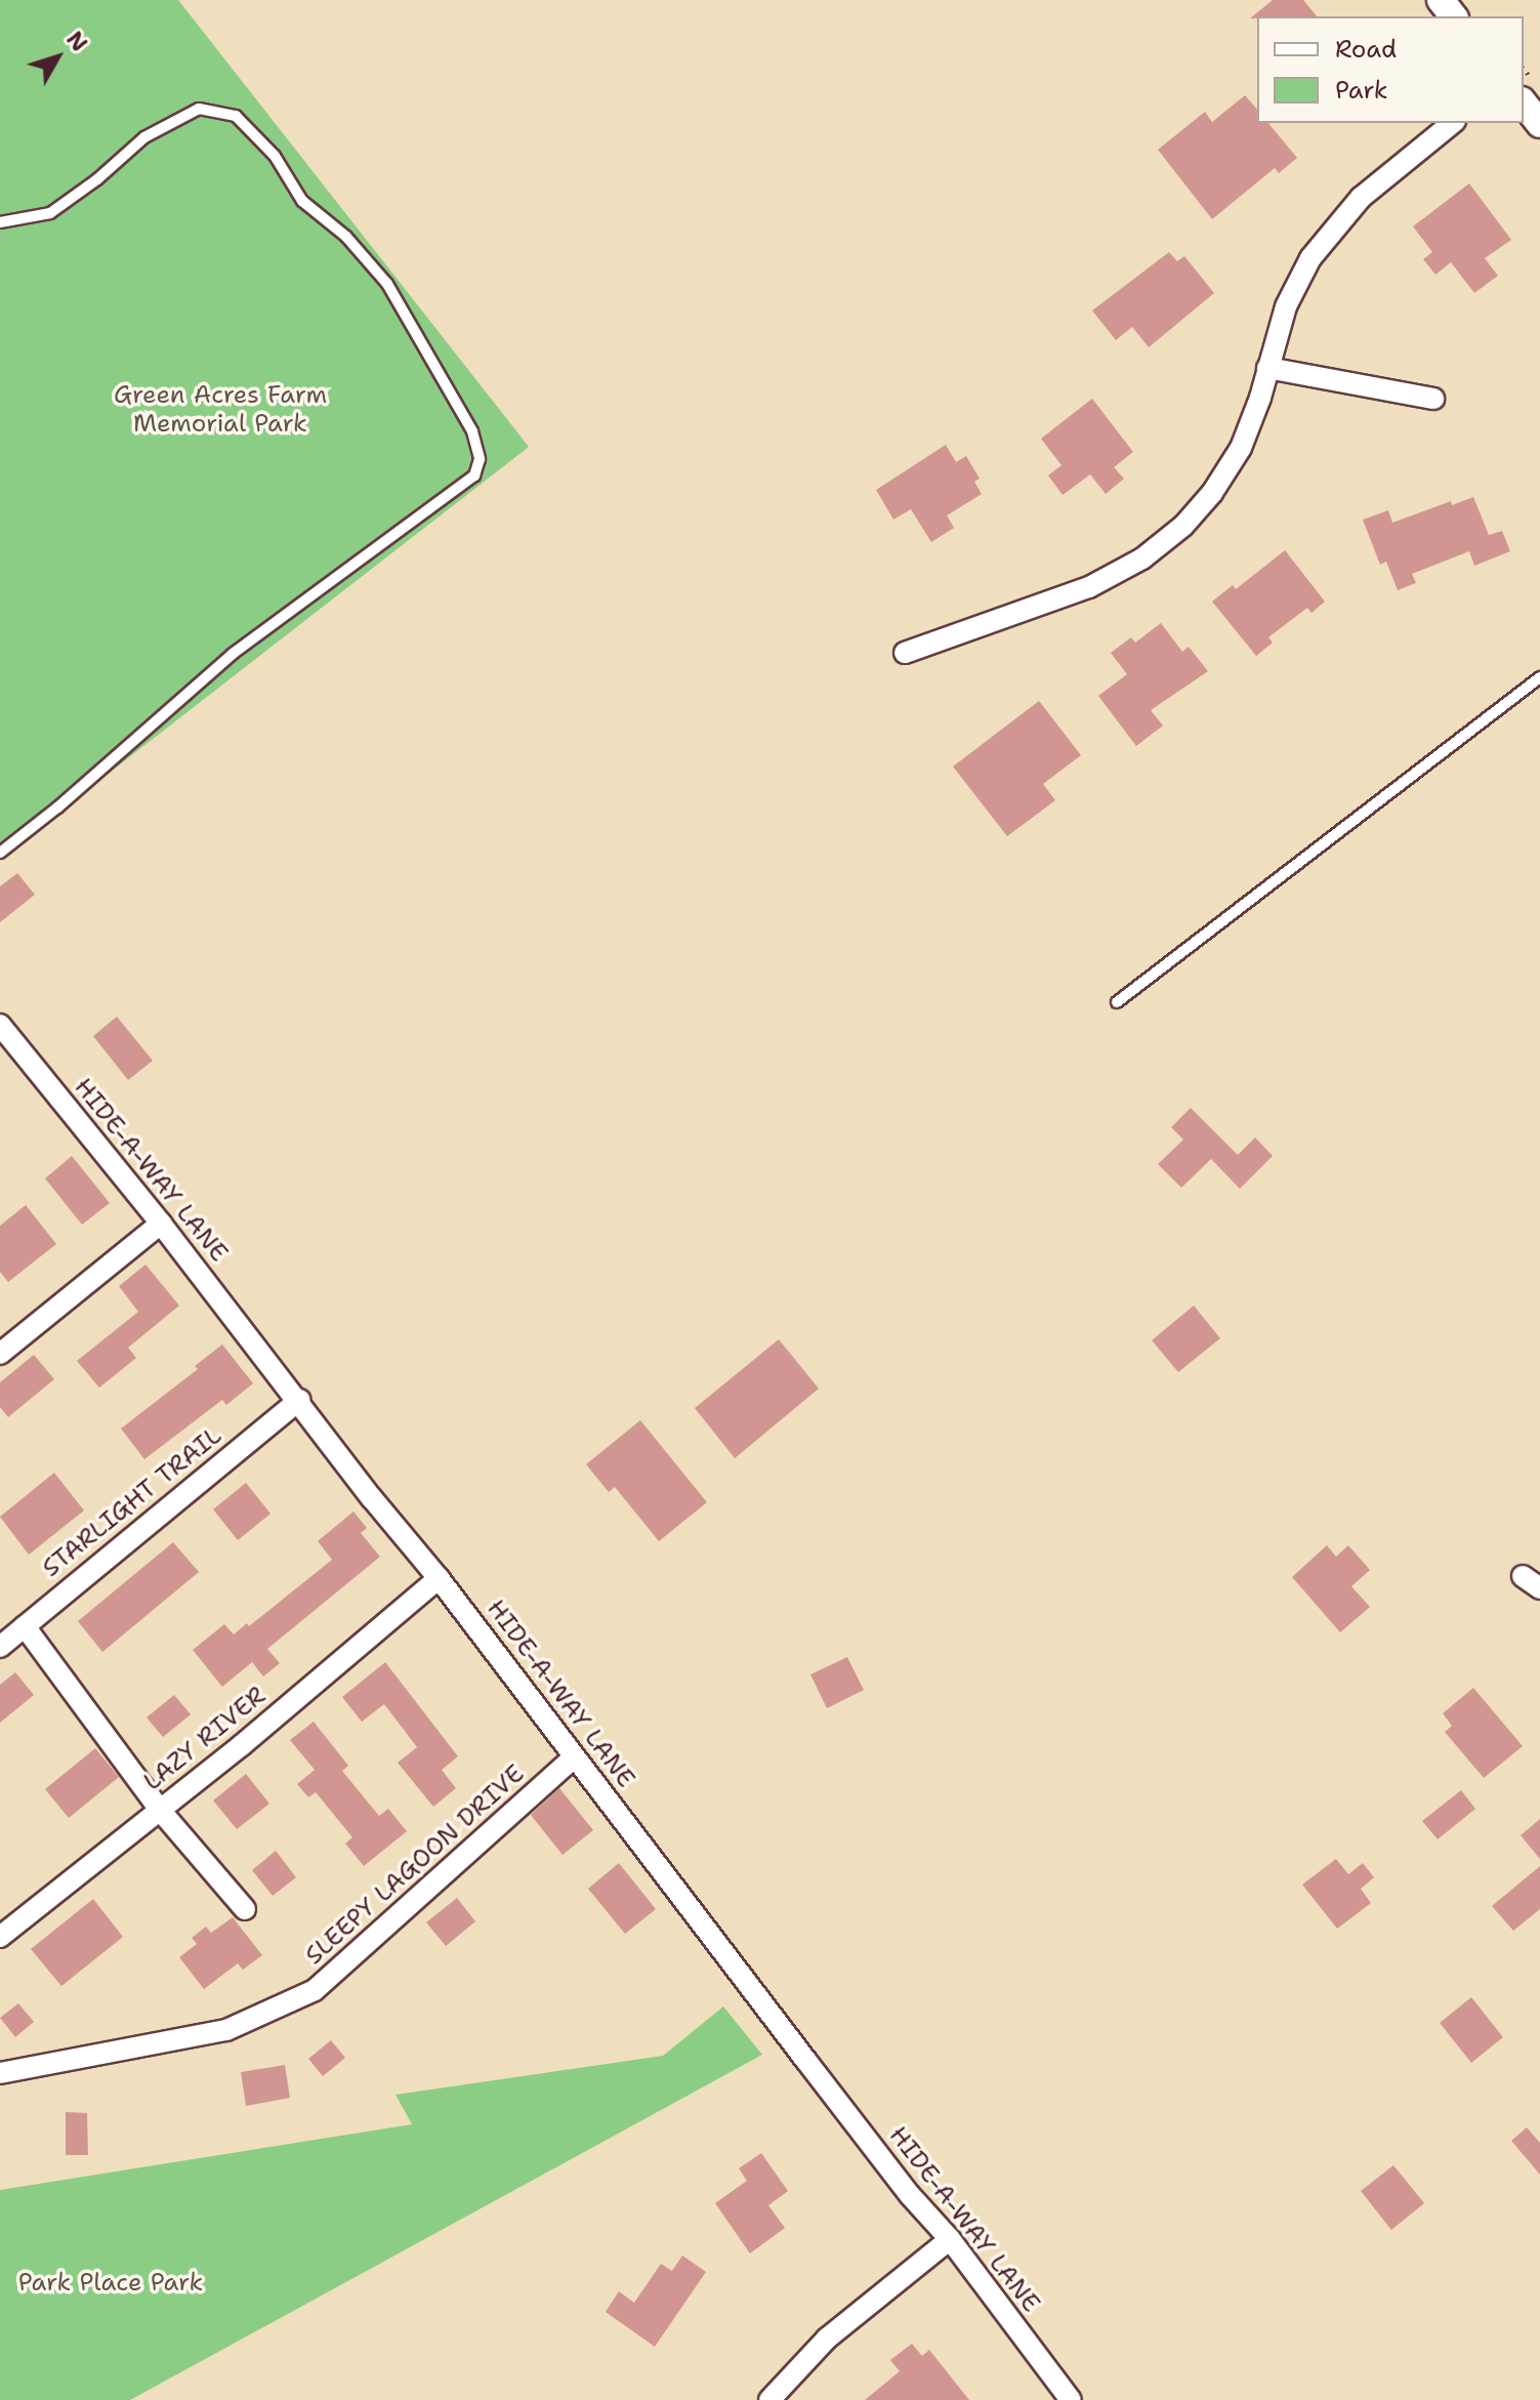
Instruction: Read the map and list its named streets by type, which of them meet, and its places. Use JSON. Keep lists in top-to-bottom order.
{
  "streets": {
    "street": [
      "HIDE-A-WAY LANE",
      "STARLIGHT TRAIL",
      "LAZY RIVER",
      "SLEEPY LAGOON DRIVE"
    ]
  },
  "crossings": [
    ["HIDE-A-WAY LANE", "STARLIGHT TRAIL"],
    ["HIDE-A-WAY LANE", "LAZY RIVER"],
    ["HIDE-A-WAY LANE", "SLEEPY LAGOON DRIVE"]
  ],
  "parks": ["Green Acres Farm Memorial Park", "Park Place Park"],
  "legend": ["Road", "Park"],
  "north": "top right"
}
